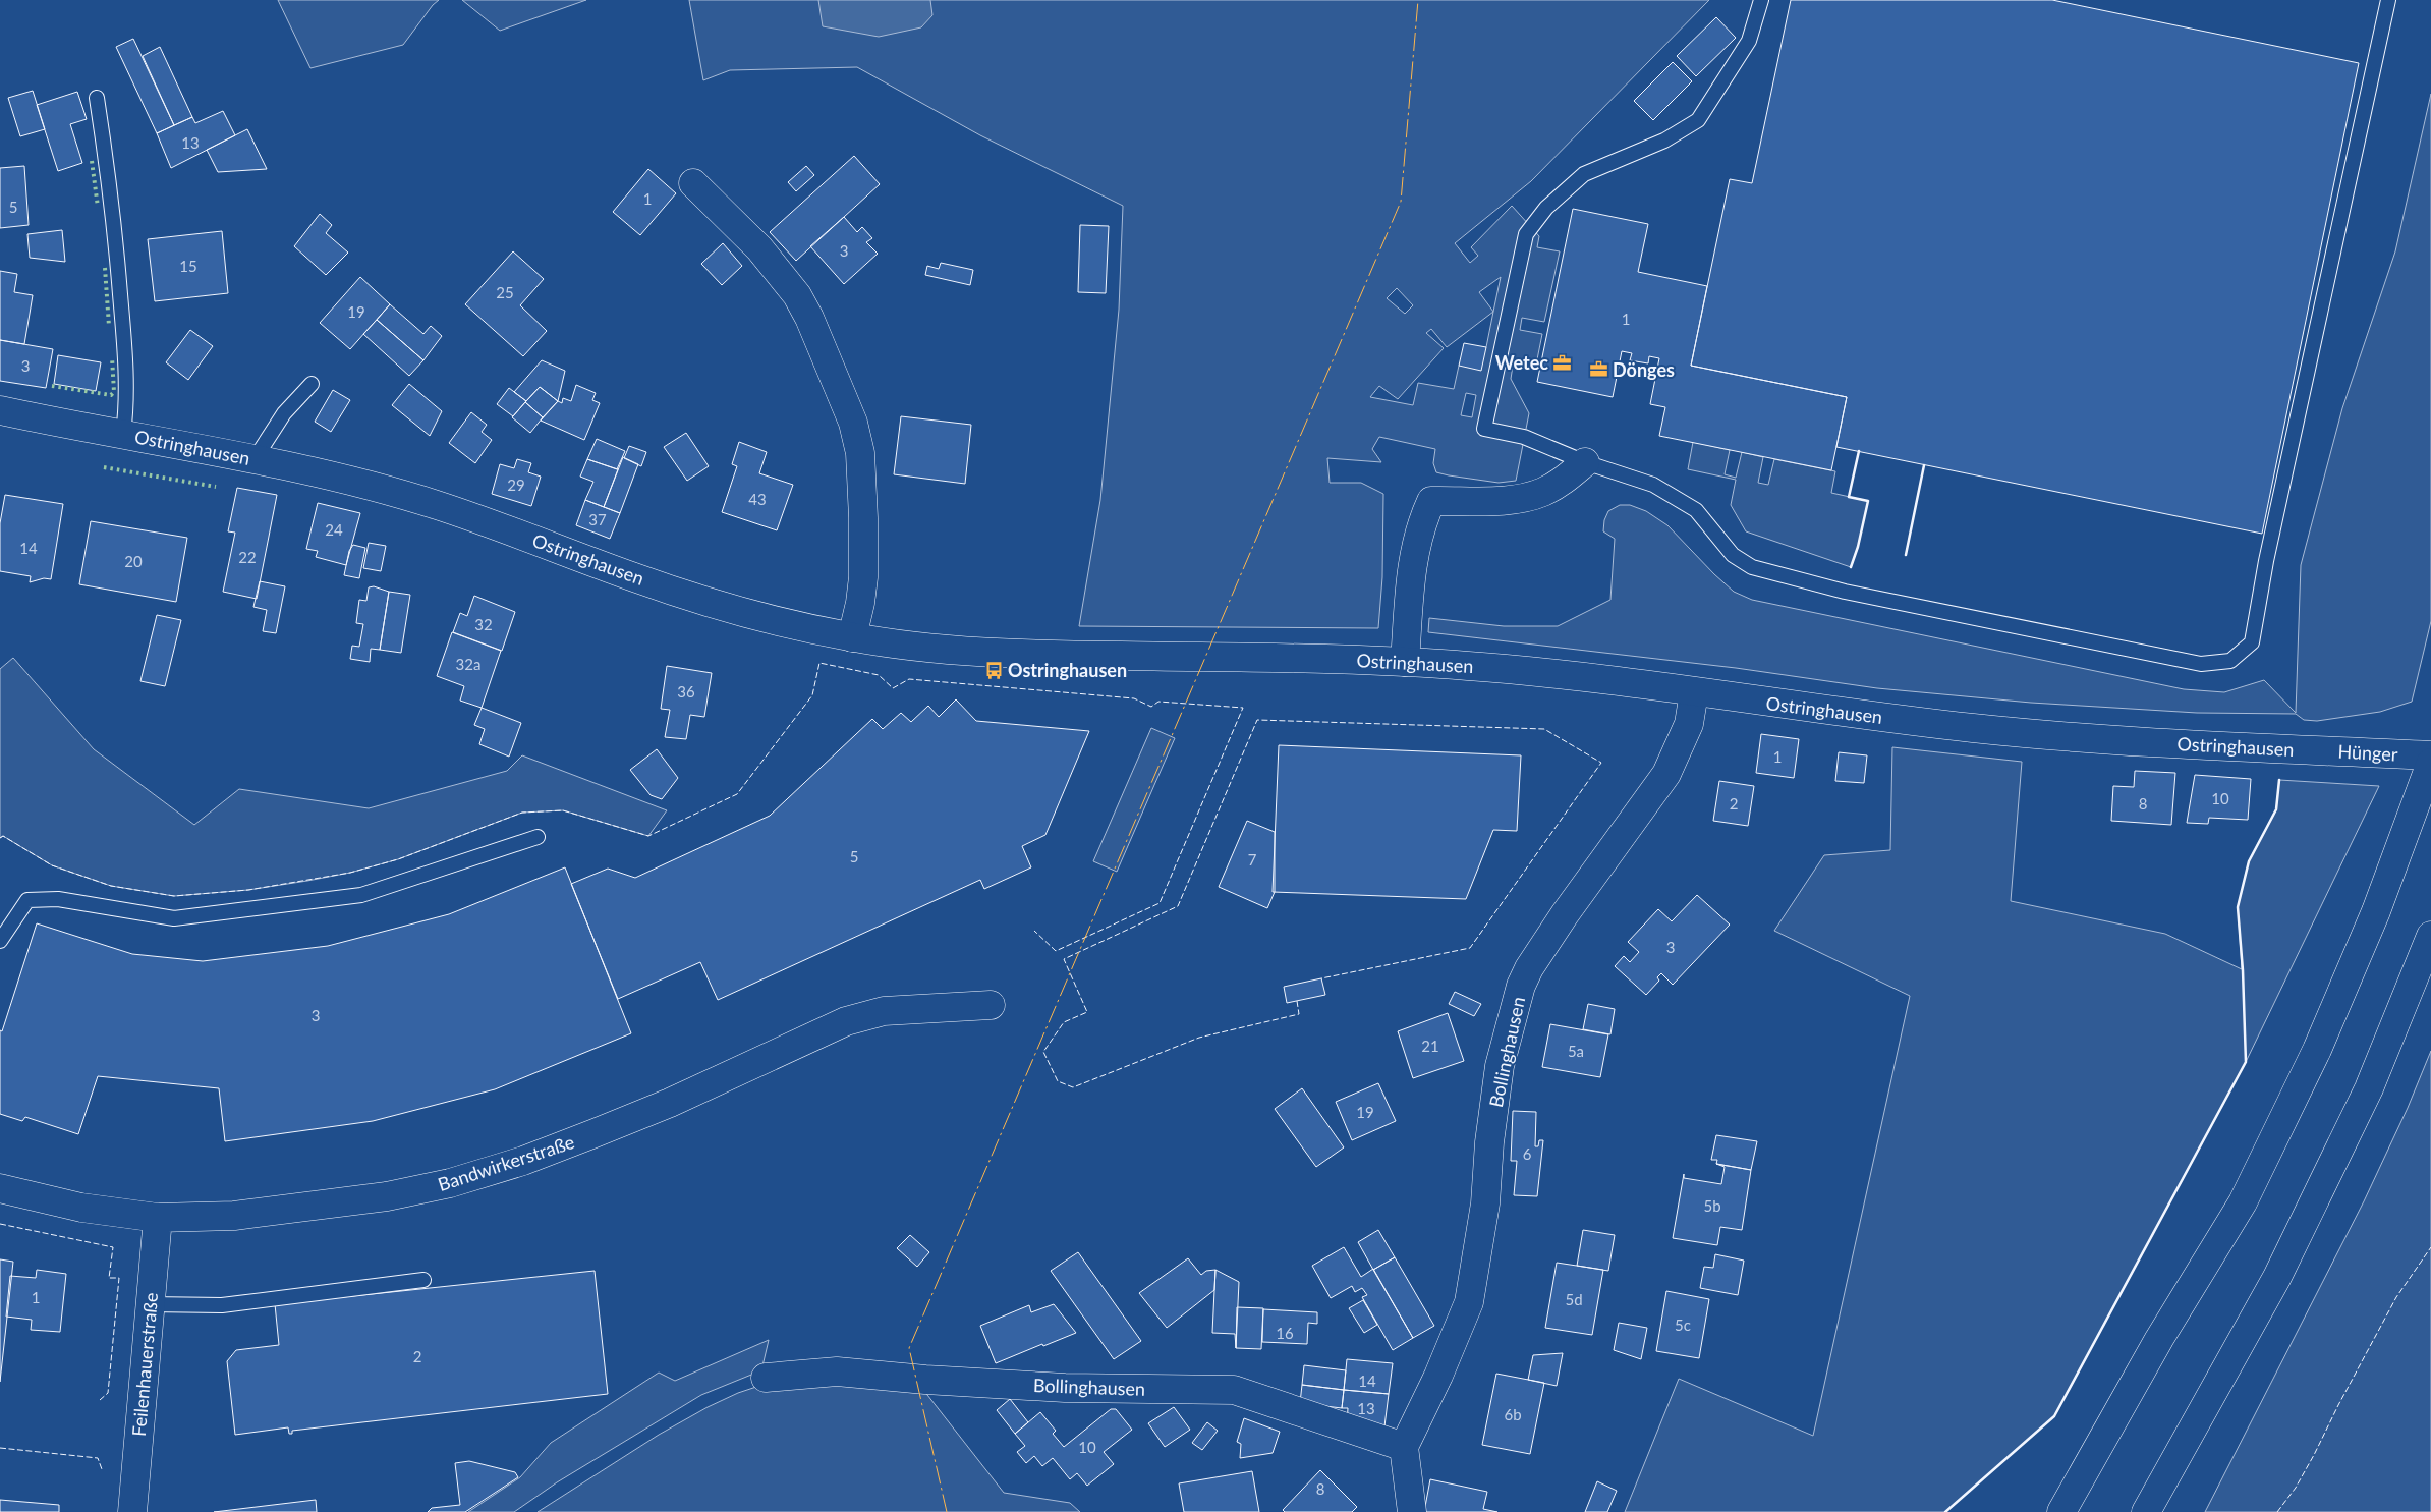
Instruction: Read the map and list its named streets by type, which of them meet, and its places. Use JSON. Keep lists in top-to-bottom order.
{
  "streets": {
    "main road": [
      "Ostringhausen",
      "Hünger",
      "Bollinghausen",
      "Bandwirkerstraße",
      "Feilenhauerstraße"
    ]
  },
  "crossings": [
    ["Ostringhausen", "Hünger"],
    ["Ostringhausen", "Bollinghausen"],
    ["Bandwirkerstraße", "Feilenhauerstraße"]
  ],
  "places": {
    "office": ["Wetec", "Dönges"],
    "bus stop": ["Ostringhausen"]
  },
  "house_numbers": [
    "13",
    "1",
    "5",
    "3",
    "15",
    "25",
    "19",
    "1",
    "3",
    "29",
    "43",
    "37",
    "24",
    "14",
    "22",
    "20",
    "32",
    "32a",
    "36",
    "1",
    "10",
    "2",
    "8",
    "5",
    "7",
    "3",
    "3",
    "21",
    "5a",
    "19",
    "6",
    "5b",
    "1",
    "5d",
    "5c",
    "16",
    "2",
    "14",
    "13",
    "6b",
    "10",
    "8"
  ]
}
